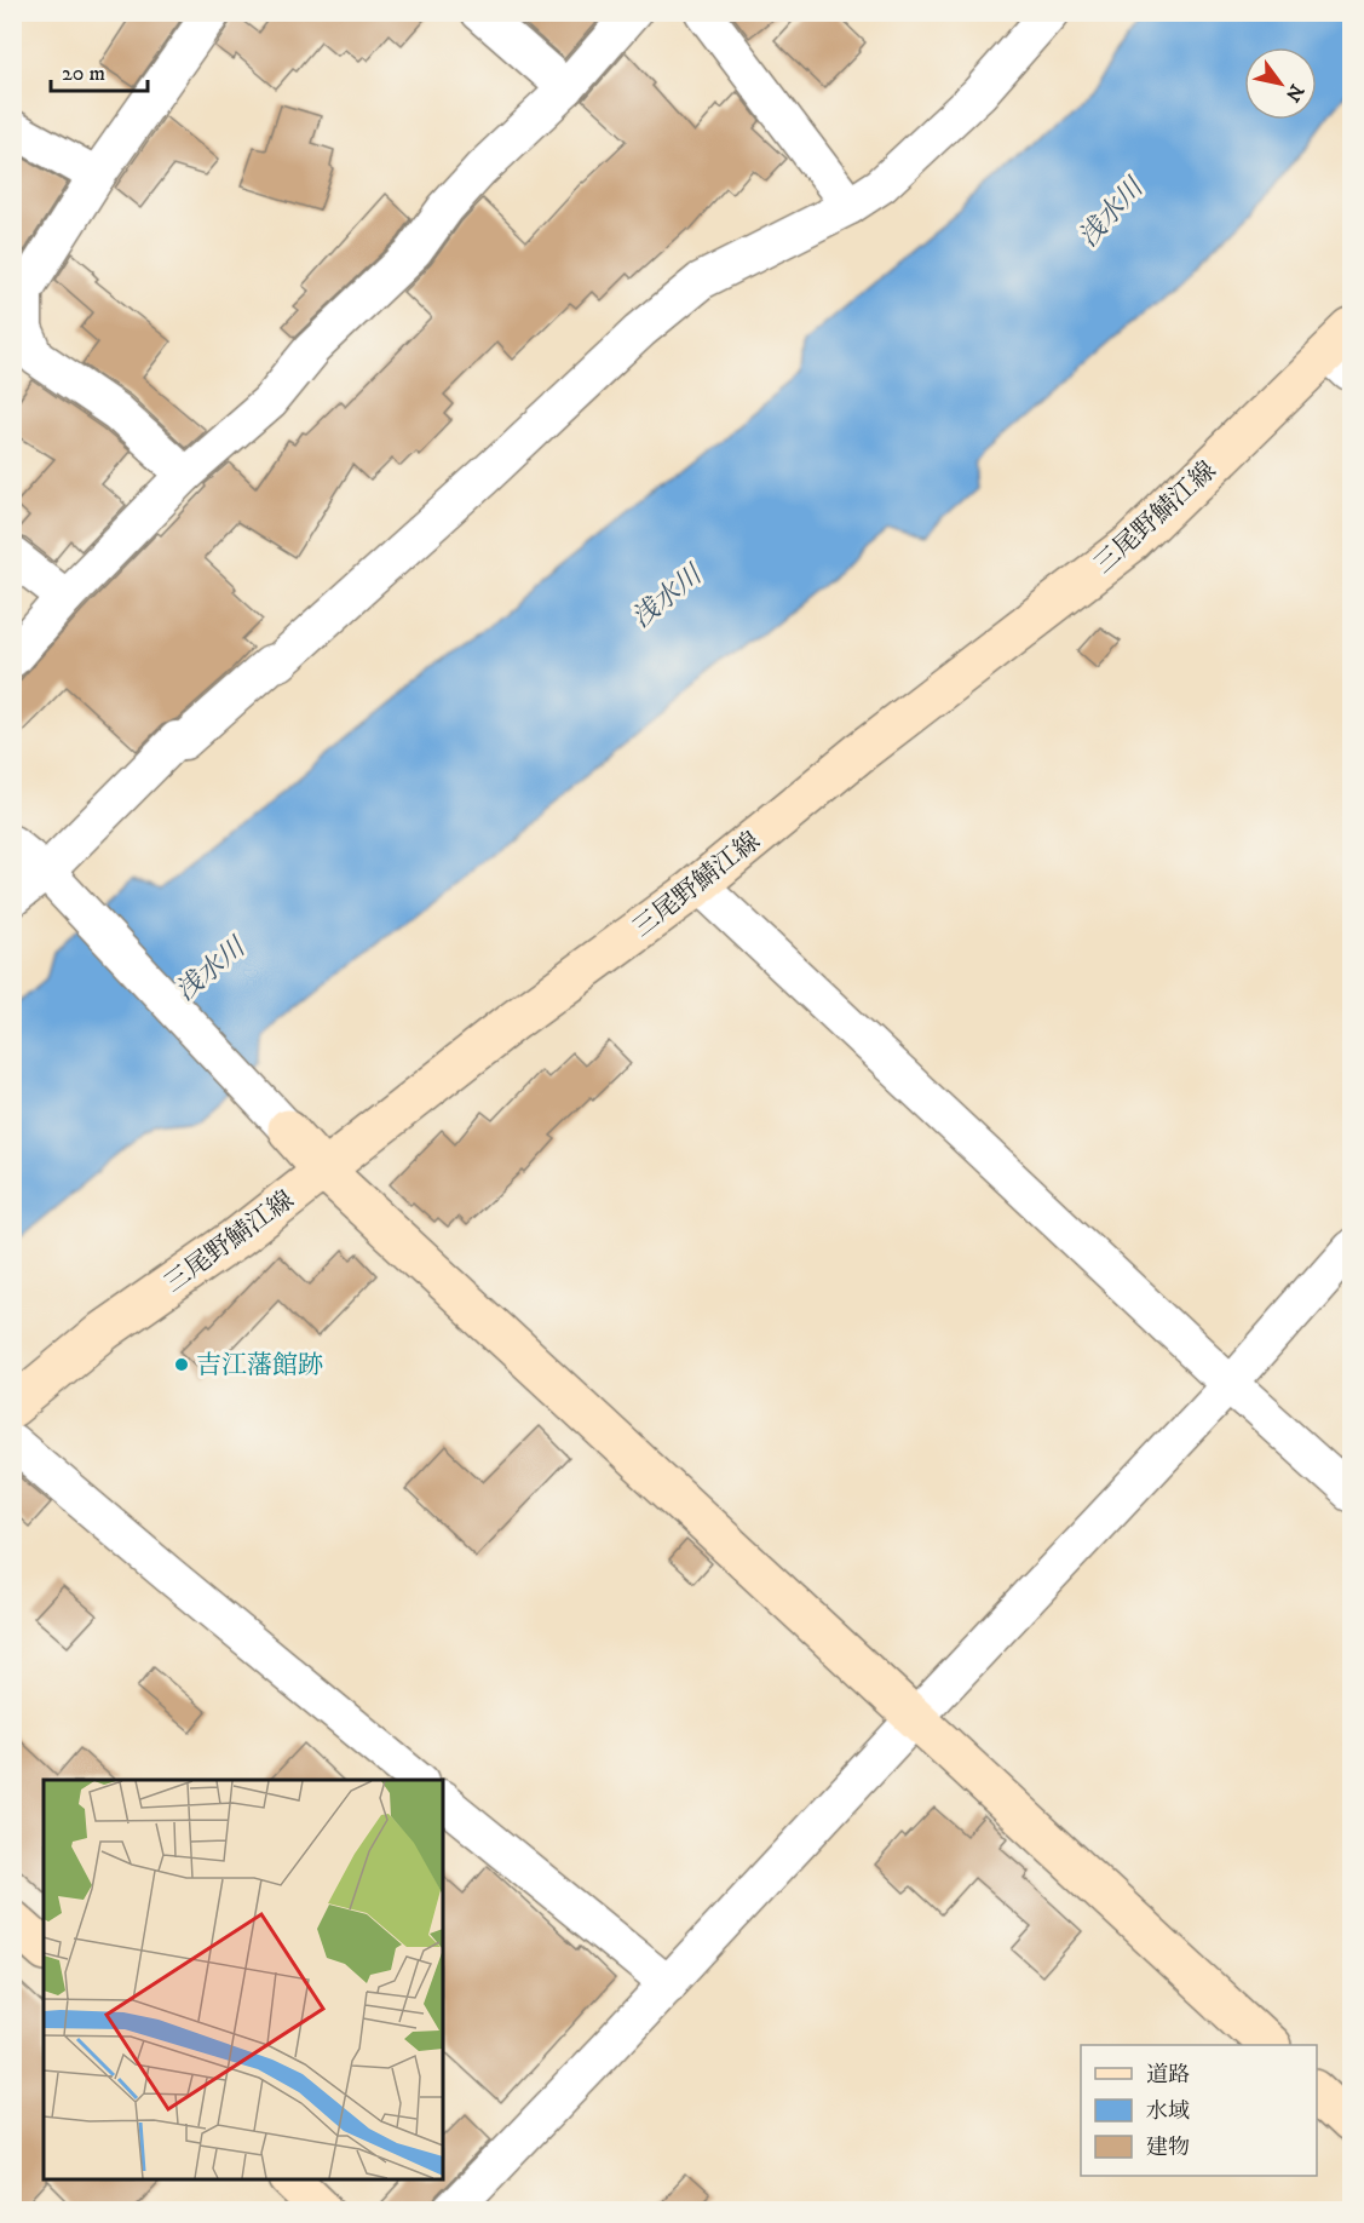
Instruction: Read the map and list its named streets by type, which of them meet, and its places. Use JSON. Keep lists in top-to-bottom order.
{
  "streets": {
    "main road": ["三尾野鯖江線"]
  },
  "water": ["浅水川"],
  "places": ["吉江藩館跡"],
  "legend": ["道路", "水域", "建物"],
  "scale_bar": "20 m",
  "north": "bottom right"
}
